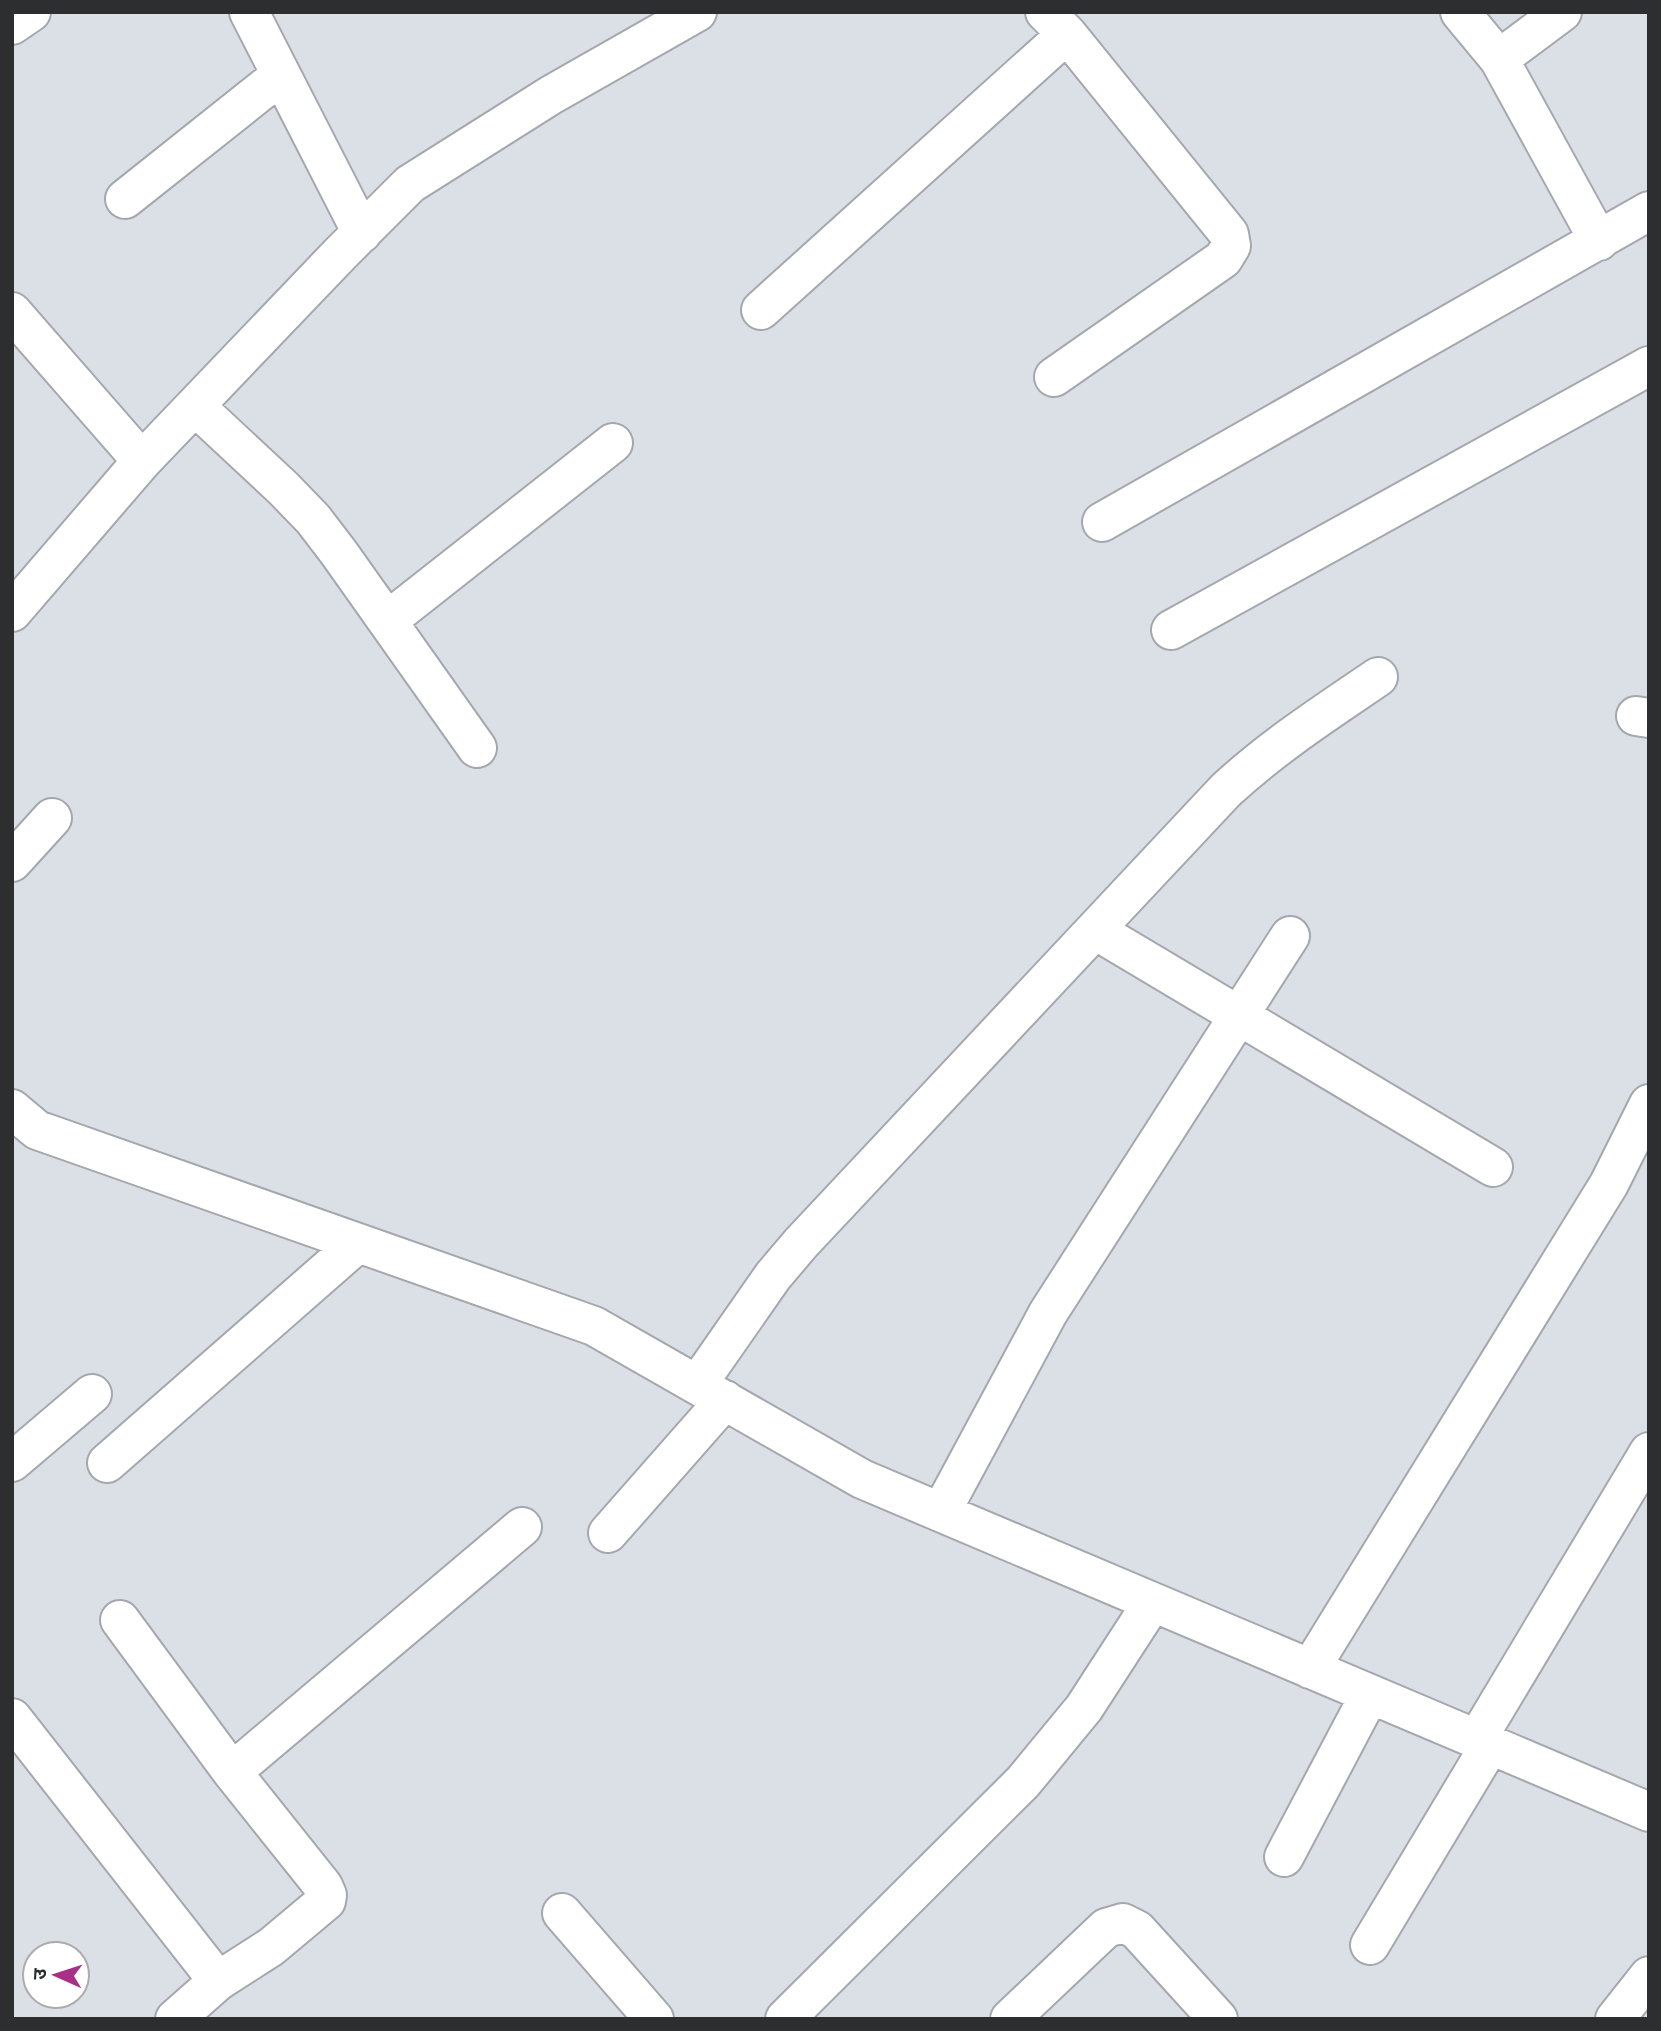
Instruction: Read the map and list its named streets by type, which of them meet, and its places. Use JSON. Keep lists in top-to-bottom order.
{
  "north": "left"
}
